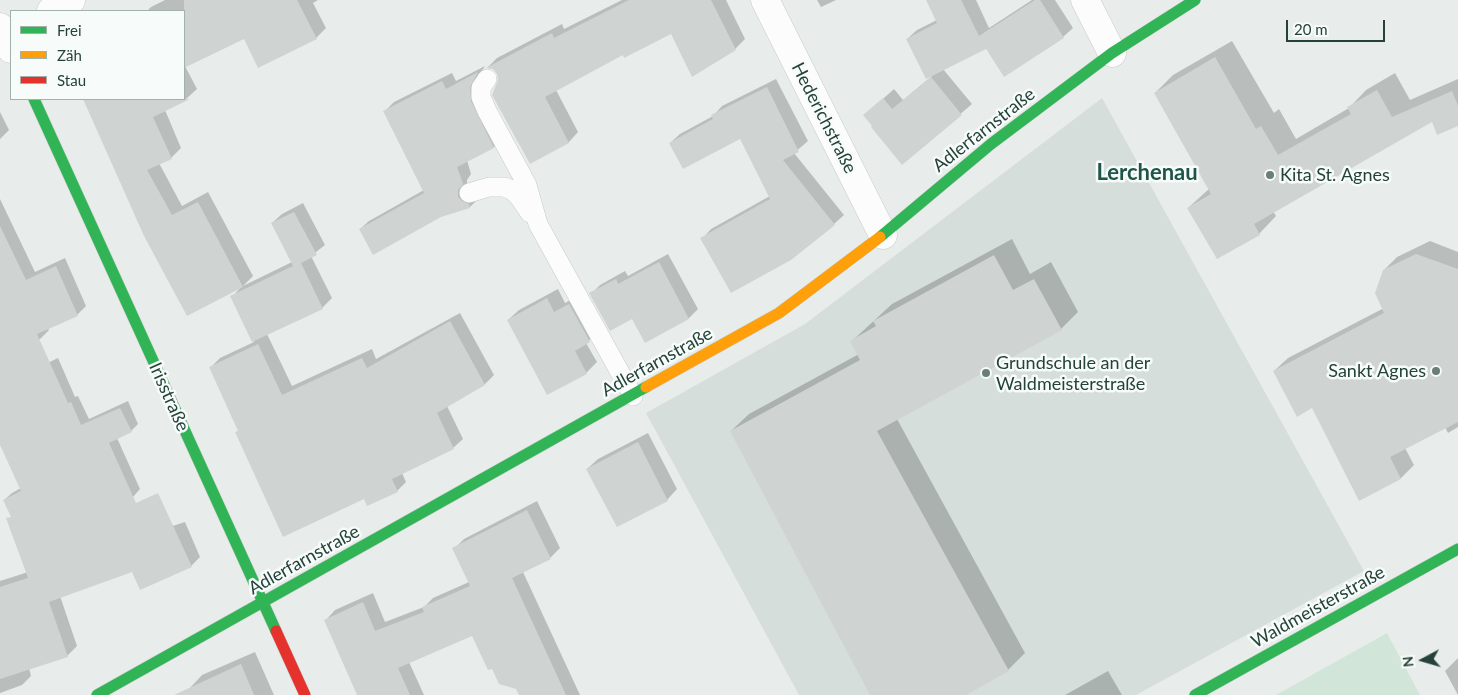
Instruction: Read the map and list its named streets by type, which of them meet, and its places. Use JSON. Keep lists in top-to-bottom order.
{
  "streets": {
    "street": [
      "Hederichstraße",
      "Adlerfarnstraße",
      "Irisstraße",
      "Waldmeisterstraße"
    ]
  },
  "crossings": [
    ["Hederichstraße", "Adlerfarnstraße"],
    ["Adlerfarnstraße", "Irisstraße"]
  ],
  "districts": ["Lerchenau"],
  "places": ["Kita St. Agnes", "Sankt Agnes", "Grundschule an der Waldmeisterstraße"],
  "legend": ["Frei", "Zäh", "Stau"],
  "scale_bar": "20 m",
  "north": "left"
}
